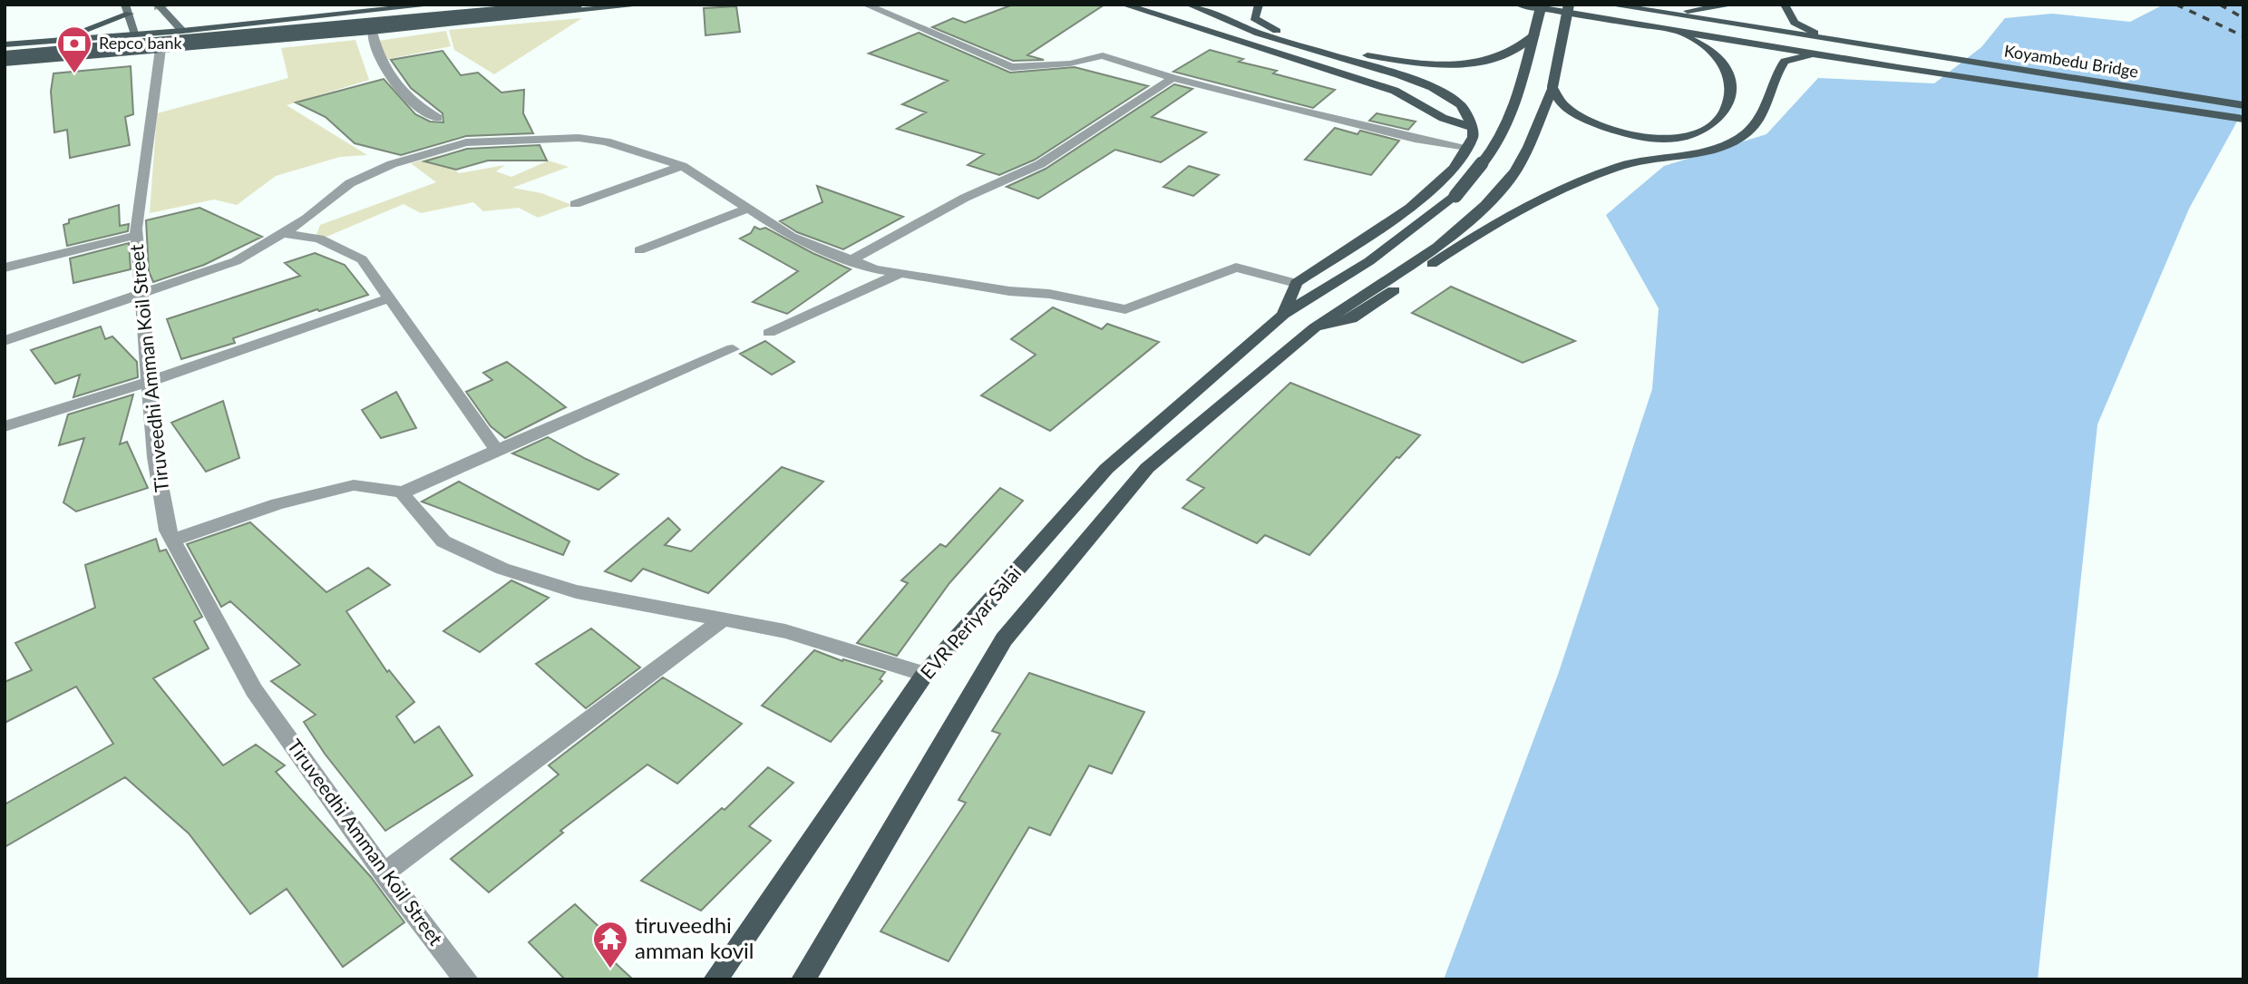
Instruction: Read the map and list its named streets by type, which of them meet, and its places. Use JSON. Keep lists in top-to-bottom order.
{
  "streets": {
    "main road": ["Koyambedu Bridge", "EVR Periyar Salai"],
    "street": ["Tiruveedhi Amman Koil Street"]
  },
  "places": {
    "bank": ["Repco bank"],
    "temple": ["tiruveedhi amman kovil"]
  }
}
